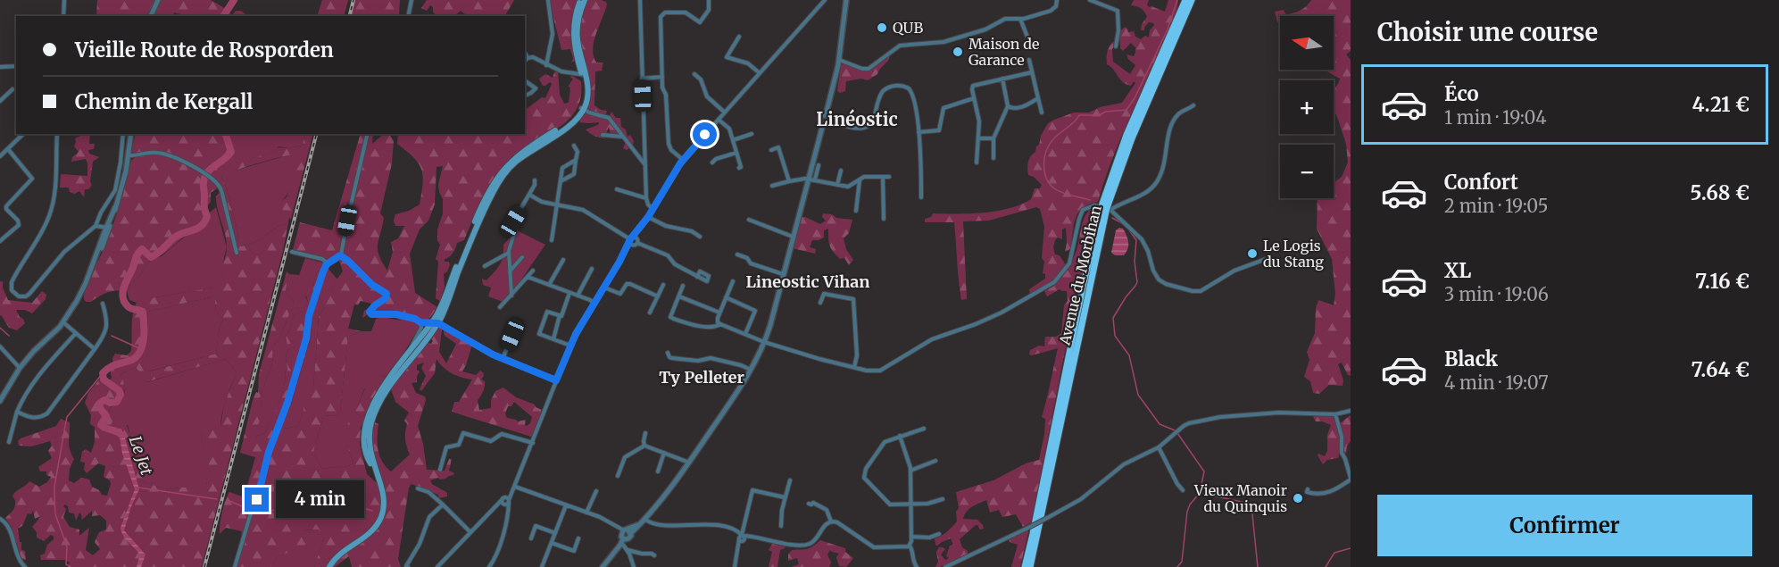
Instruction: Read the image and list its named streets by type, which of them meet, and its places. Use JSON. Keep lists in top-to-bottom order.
{
  "streets": {
    "highway": ["Avenue du Morbihan"]
  },
  "districts": ["Linéostic", "Lineostic Vihan", "Ty Pelleter"],
  "water": ["Le Jet"],
  "places": [
    "QUB",
    "Maison de Garance",
    "Le Logis du Stang",
    "Vieux Manoir du Quinquis"
  ],
  "north": "left",
  "page": {
    "heading": "Choisir une course",
    "map_buttons": ["+", "−"],
    "banner": ["Vieille Route de Rosporden", "Chemin de Kergall"],
    "list": [
      {
        "name": "Éco",
        "note": "1 min · 19:04",
        "value": "4.21 €"
      },
      {
        "name": "Confort",
        "note": "2 min · 19:05",
        "value": "5.68 €"
      },
      {
        "name": "XL",
        "note": "3 min · 19:06",
        "value": "7.16 €"
      },
      {
        "name": "Black",
        "note": "4 min · 19:07",
        "value": "7.64 €"
      }
    ],
    "bubble": "4 min",
    "buttons": "Confirmer"
  }
}
